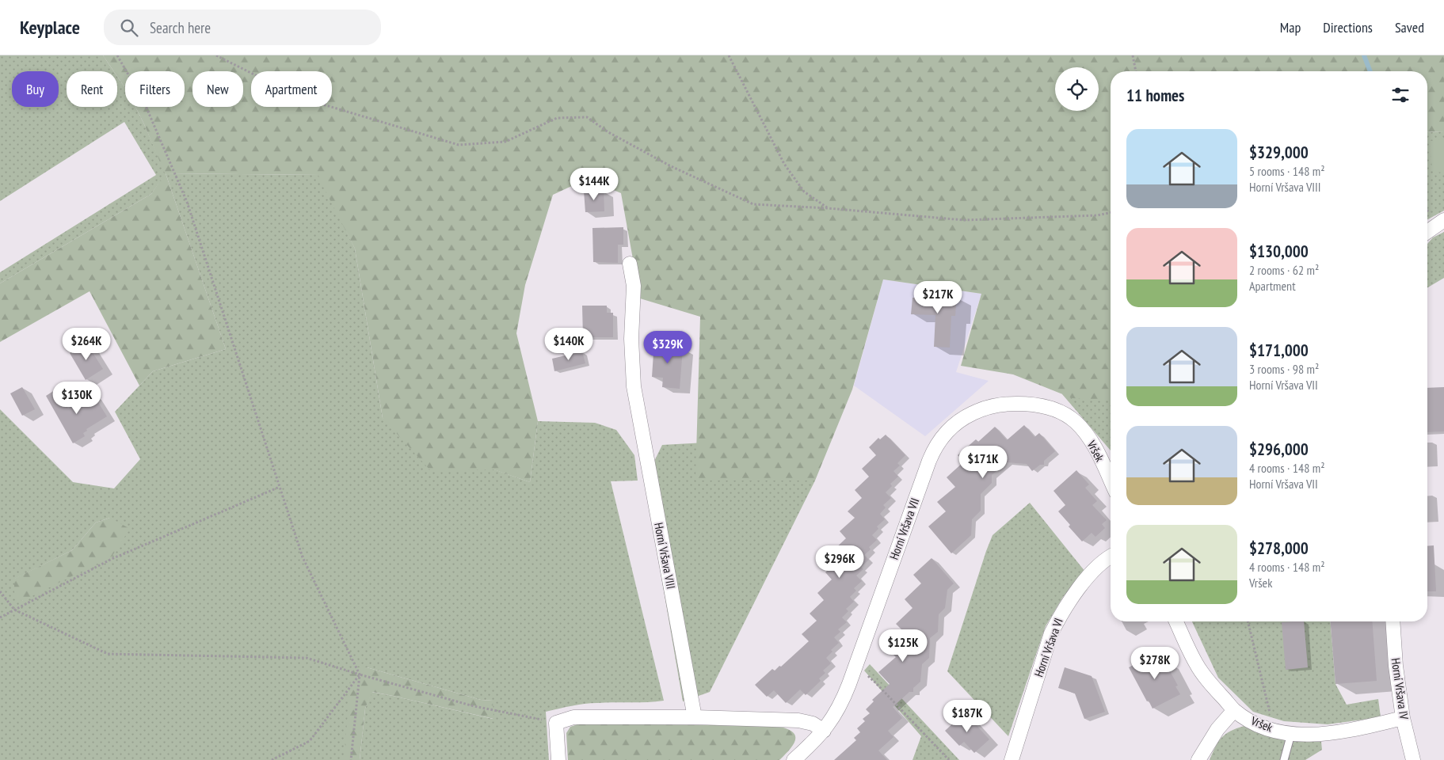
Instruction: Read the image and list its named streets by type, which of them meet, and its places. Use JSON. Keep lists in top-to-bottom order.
{
  "streets": {
    "street": [
      "Vršek",
      "Horní Vršava VII",
      "Horní Vršava VIII",
      "Horní Vršava VI",
      "Horní Vršava IV"
    ]
  },
  "crossings": [
    ["Vršek", "Horní Vršava VII"],
    ["Vršek", "Horní Vršava IV"]
  ],
  "page": {
    "header": "Keyplace",
    "search": "Search here",
    "nav": ["Map", "Directions", "Saved"],
    "chip": [
      "Buy",
      "Rent",
      "Filters",
      "New",
      "Apartment"
    ],
    "heading": "11 homes",
    "list": [
      {
        "name": "$329,000",
        "note": "5 rooms · 148 m² · Horní Vršava VIII"
      },
      {
        "name": "$130,000",
        "note": "2 rooms · 62 m² · Apartment"
      },
      {
        "name": "$171,000",
        "note": "3 rooms · 98 m² · Horní Vršava VII"
      },
      {
        "name": "$296,000",
        "note": "4 rooms · 148 m² · Horní Vršava VII"
      },
      {
        "name": "$278,000",
        "note": "4 rooms · 148 m² · Vršek"
      }
    ],
    "price": [
      "$144K",
      "$217K",
      "$264K",
      "$140K",
      "$329K",
      "$130K",
      "$171K",
      "$296K",
      "$125K",
      "$278K",
      "$187K"
    ]
  }
}
